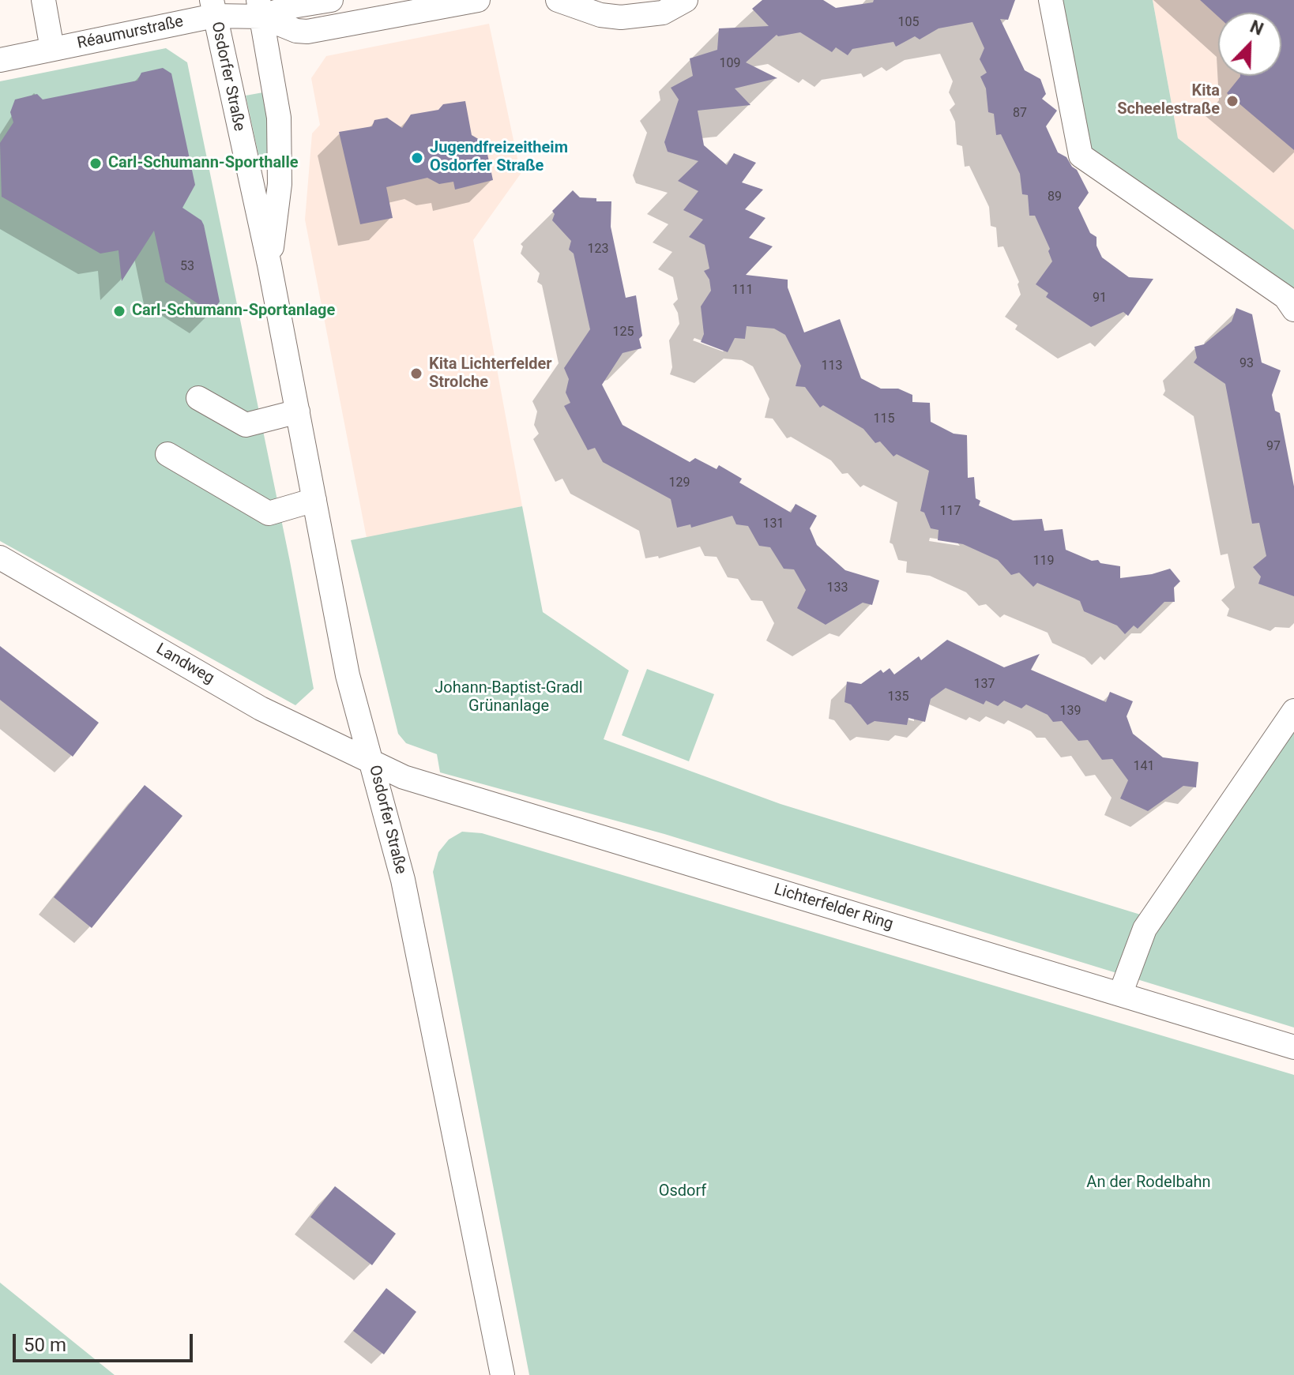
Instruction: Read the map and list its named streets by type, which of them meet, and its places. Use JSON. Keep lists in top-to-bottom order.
{
  "streets": {
    "street": [
      "Réaumurstraße",
      "Osdorfer Straße",
      "Landweg",
      "Lichterfelder Ring"
    ]
  },
  "crossings": [
    ["Réaumurstraße", "Osdorfer Straße"],
    ["Osdorfer Straße", "Landweg"],
    ["Osdorfer Straße", "Lichterfelder Ring"],
    ["Landweg", "Lichterfelder Ring"]
  ],
  "parks": ["Johann-Baptist-Gradl Grünanlage", "An der Rodelbahn", "Osdorf"],
  "places": [
    "Kita Scheelestraße",
    "Jugendfreizeitheim Osdorfer Straße",
    "Carl-Schumann-Sporthalle",
    "Carl-Schumann-Sportanlage",
    "Kita Lichterfelder Strolche"
  ],
  "house_numbers": [
    "105",
    "109",
    "87",
    "89",
    "123",
    "53",
    "111",
    "91",
    "125",
    "93",
    "113",
    "115",
    "97",
    "129",
    "117",
    "131",
    "119",
    "133",
    "137",
    "135",
    "139",
    "141"
  ],
  "scale_bar": "50 m",
  "north": "top right"
}
